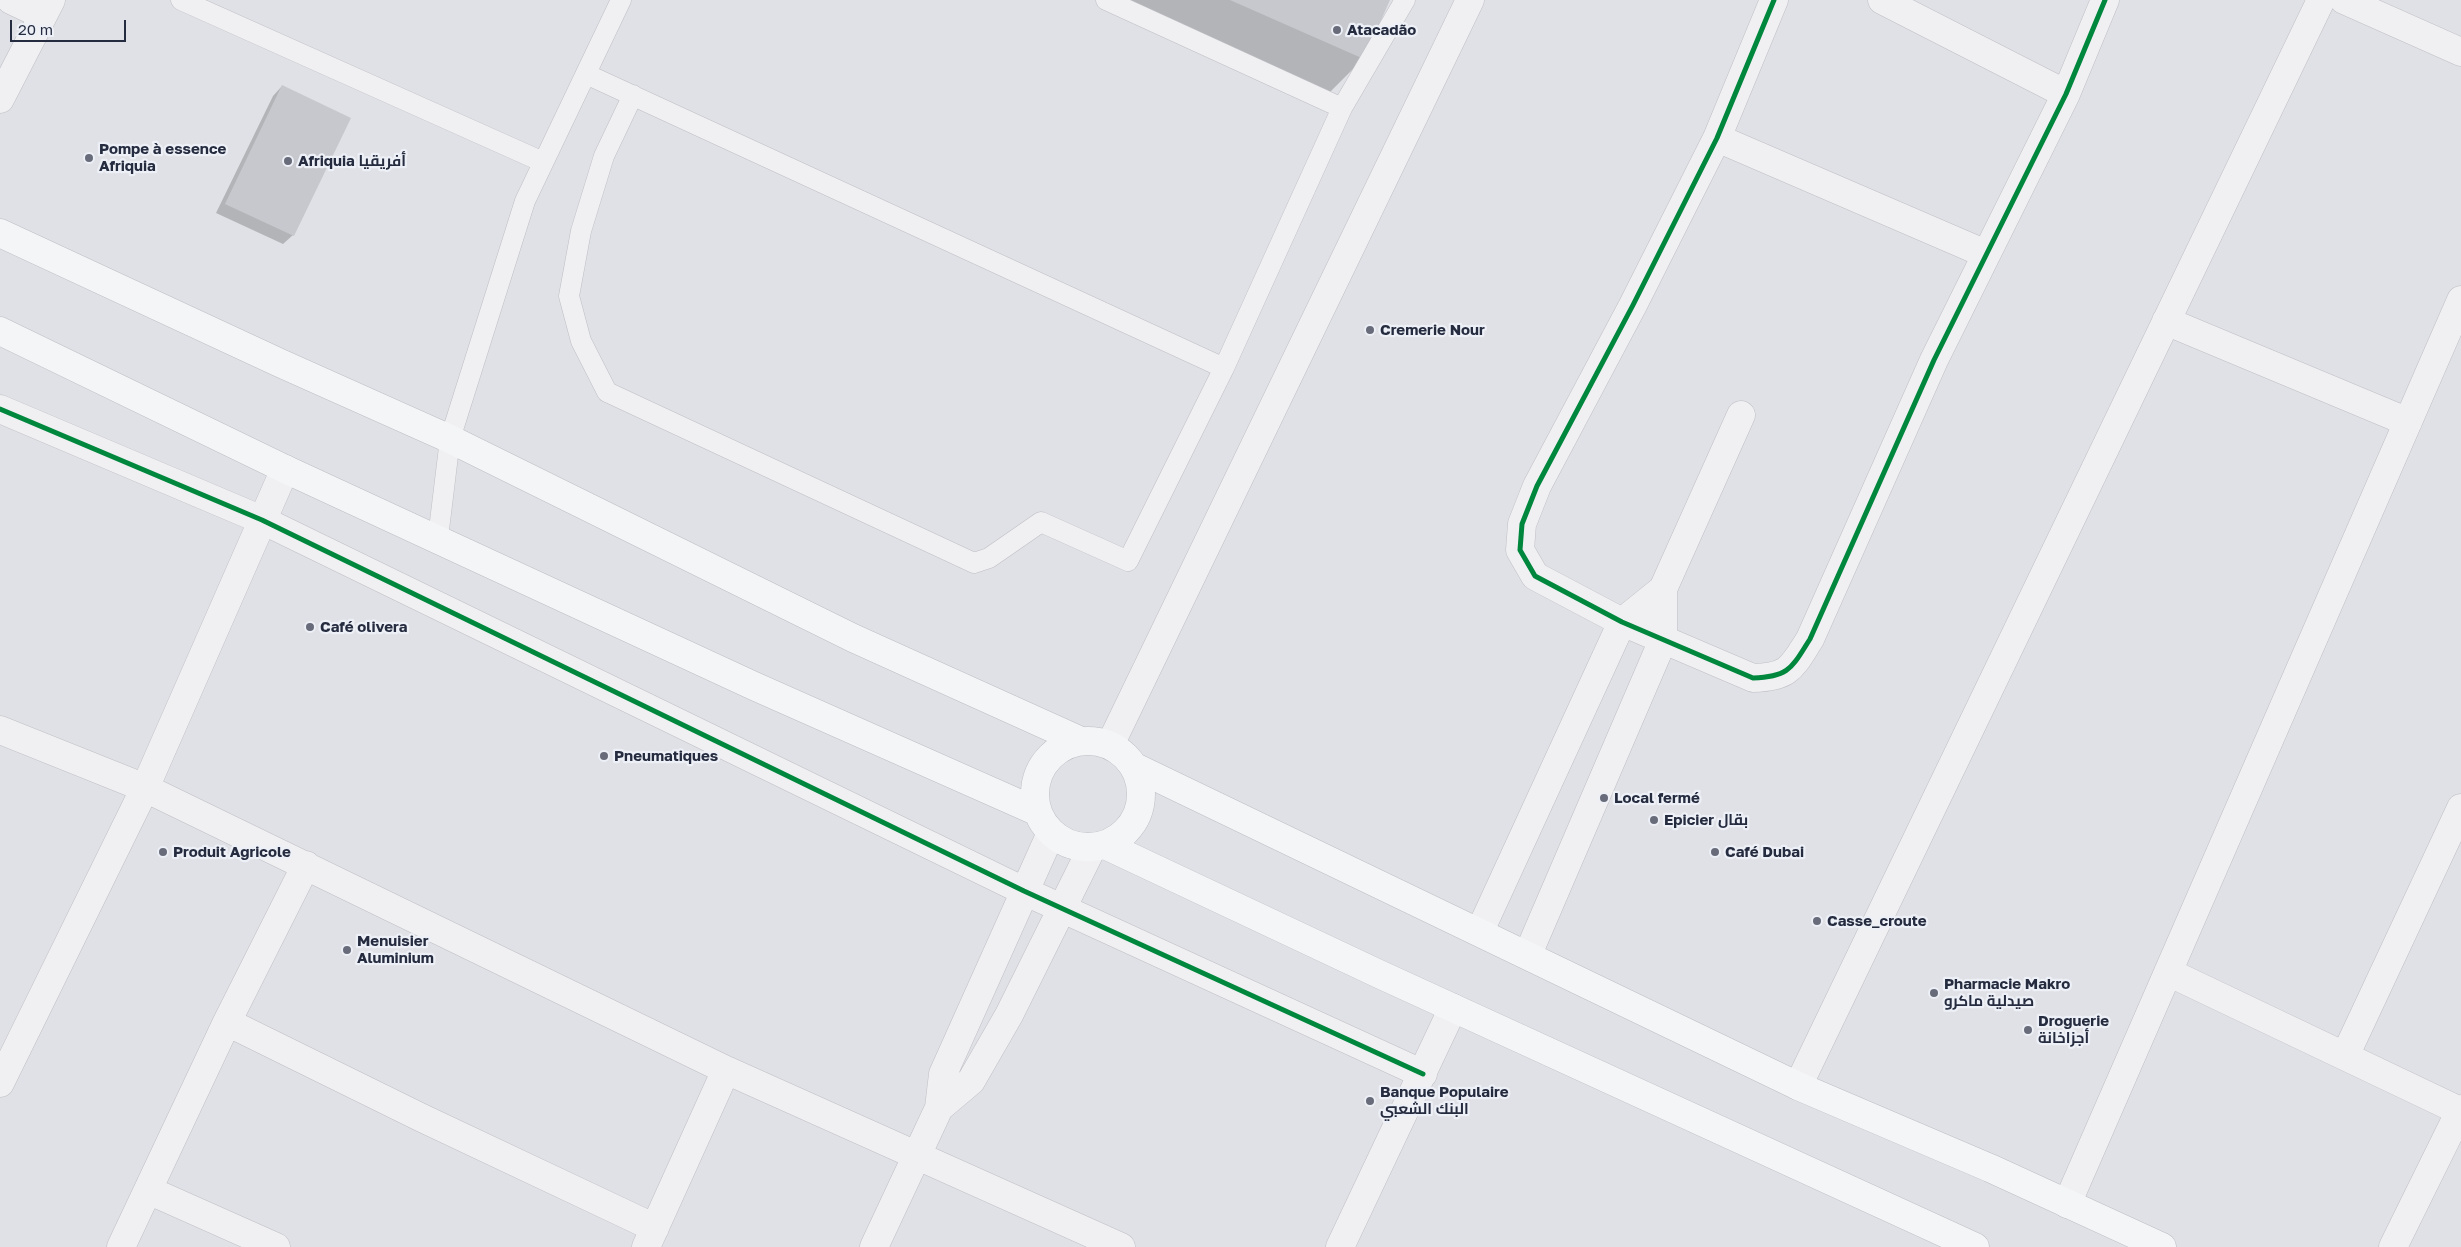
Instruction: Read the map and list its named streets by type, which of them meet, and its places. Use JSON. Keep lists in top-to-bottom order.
{
  "places": [
    "Atacadão",
    "Pompe à essence Afriquia",
    "Afriquia أفريقيا",
    "Cremerie Nour",
    "Café olivera",
    "Pneumatiques",
    "Local fermé",
    "Epicier بقال",
    "Produit Agricole",
    "Café Dubai",
    "Casse_croute",
    "Menuisier Aluminium",
    "Pharmacie Makro صيدلية ماكرو",
    "Droguerie أجزاخانة",
    "Banque Populaire البنك الشعبي"
  ],
  "scale_bar": "20 m"
}
